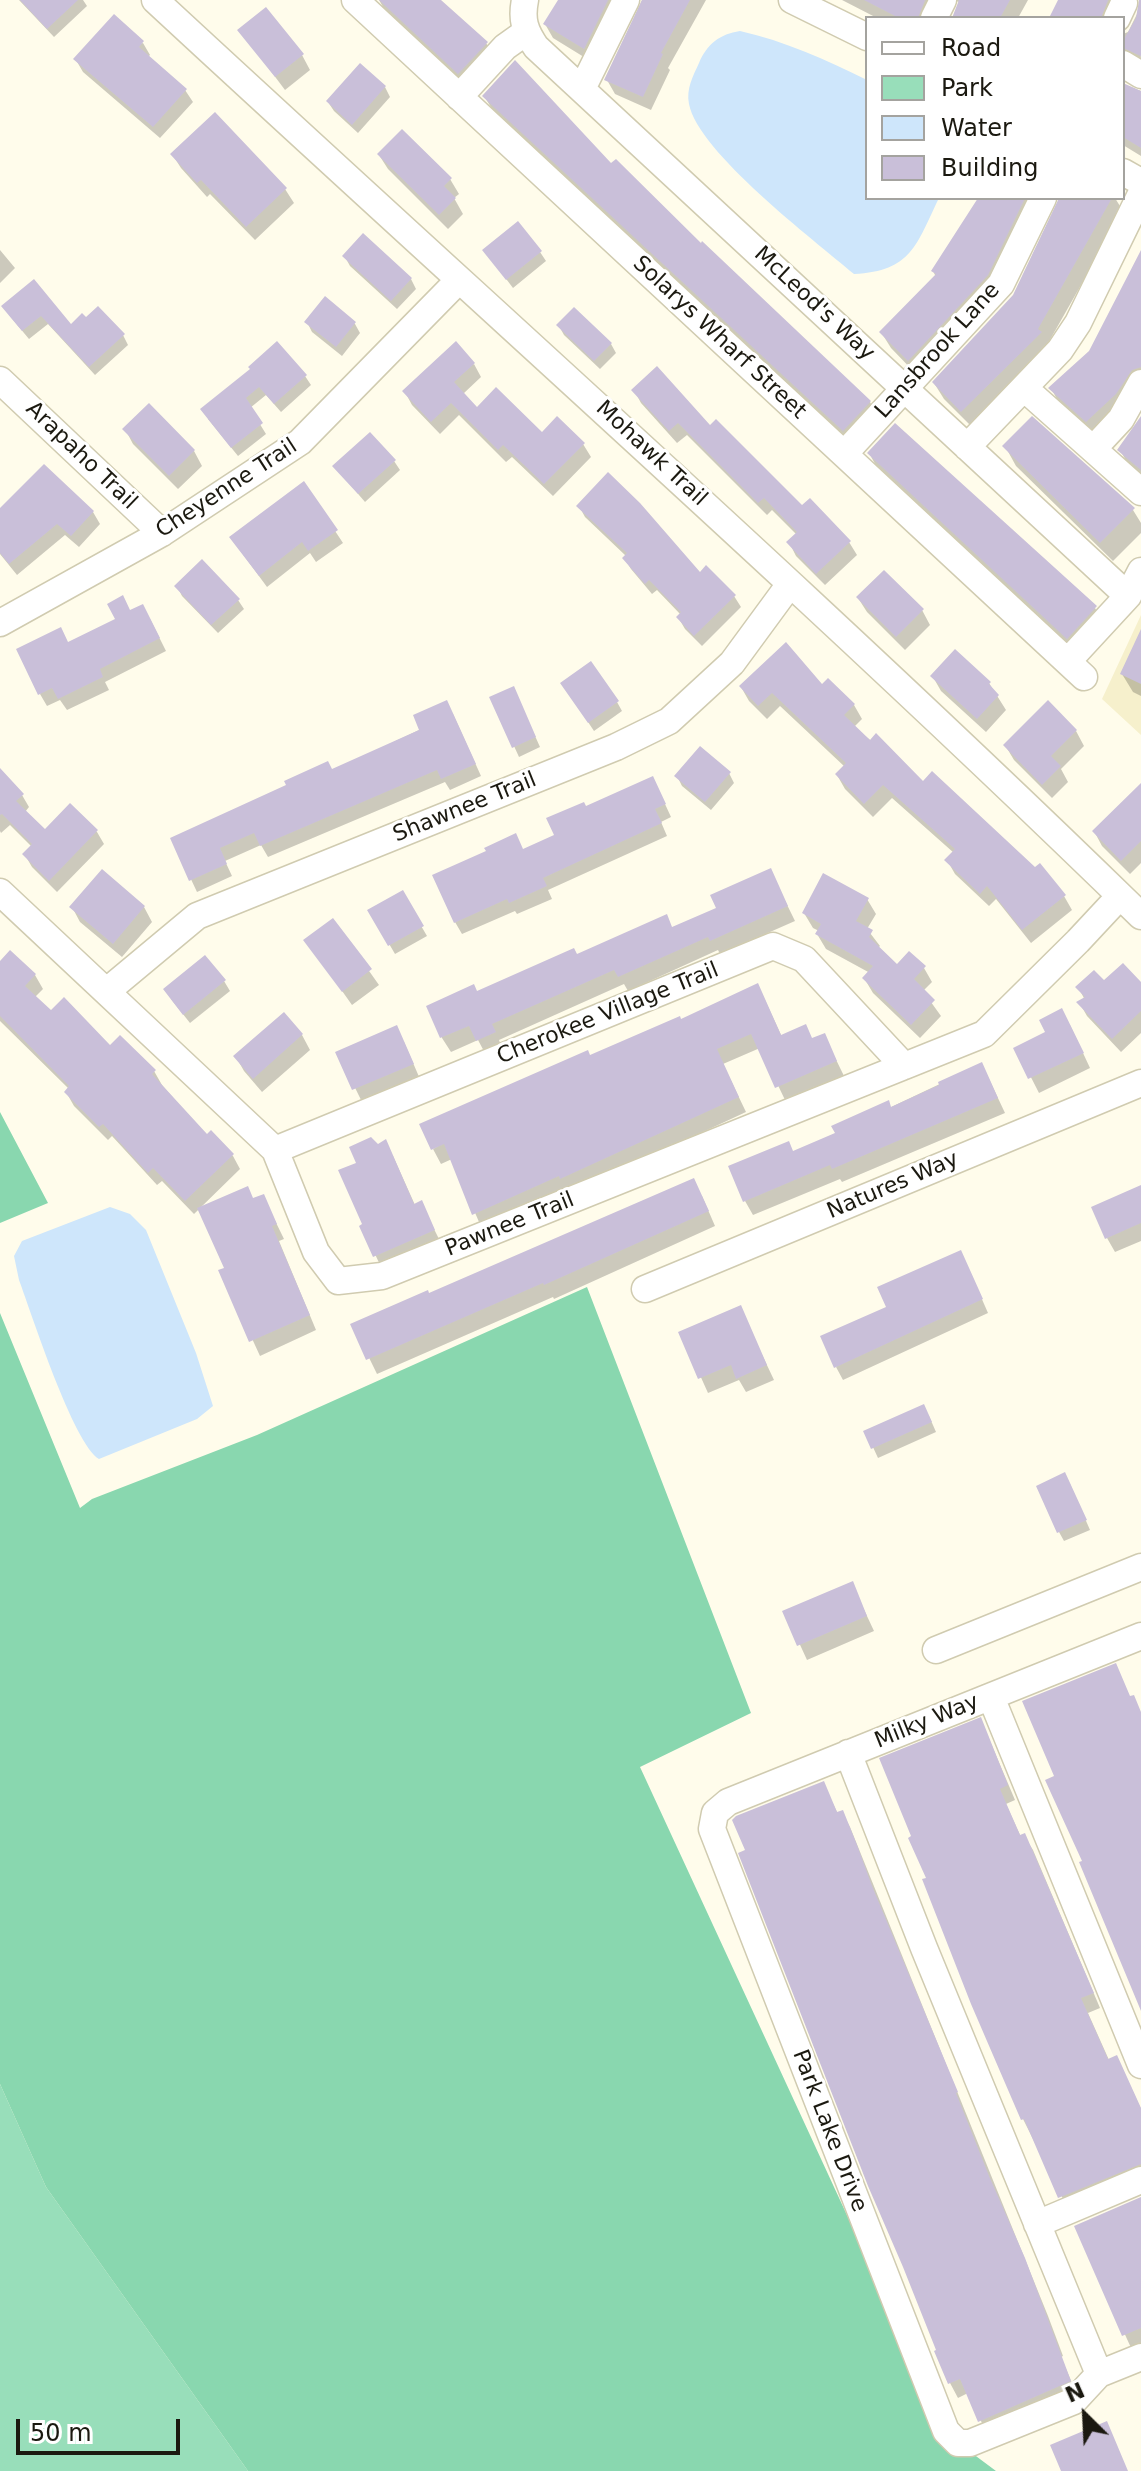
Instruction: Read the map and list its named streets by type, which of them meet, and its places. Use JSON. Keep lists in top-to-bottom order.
{
  "streets": {
    "street": [
      "McLeod's Way",
      "Solarys Wharf Street",
      "Lansbrook Lane",
      "Mohawk Trail",
      "Arapaho Trail",
      "Cheyenne Trail",
      "Shawnee Trail",
      "Cherokee Village Trail",
      "Natures Way",
      "Pawnee Trail",
      "Milky Way",
      "Park Lake Drive"
    ]
  },
  "crossings": [
    ["McLeod's Way", "Solarys Wharf Street"],
    ["McLeod's Way", "Lansbrook Lane"],
    ["Solarys Wharf Street", "Lansbrook Lane"],
    ["Mohawk Trail", "Cheyenne Trail"],
    ["Mohawk Trail", "Shawnee Trail"],
    ["Mohawk Trail", "Pawnee Trail"],
    ["Arapaho Trail", "Cheyenne Trail"],
    ["Shawnee Trail", "Pawnee Trail"],
    ["Cherokee Village Trail", "Pawnee Trail"],
    ["Milky Way", "Park Lake Drive"]
  ],
  "legend": [
    "Road",
    "Park",
    "Water",
    "Building"
  ],
  "scale_bar": "50 m",
  "north": "top left"
}
